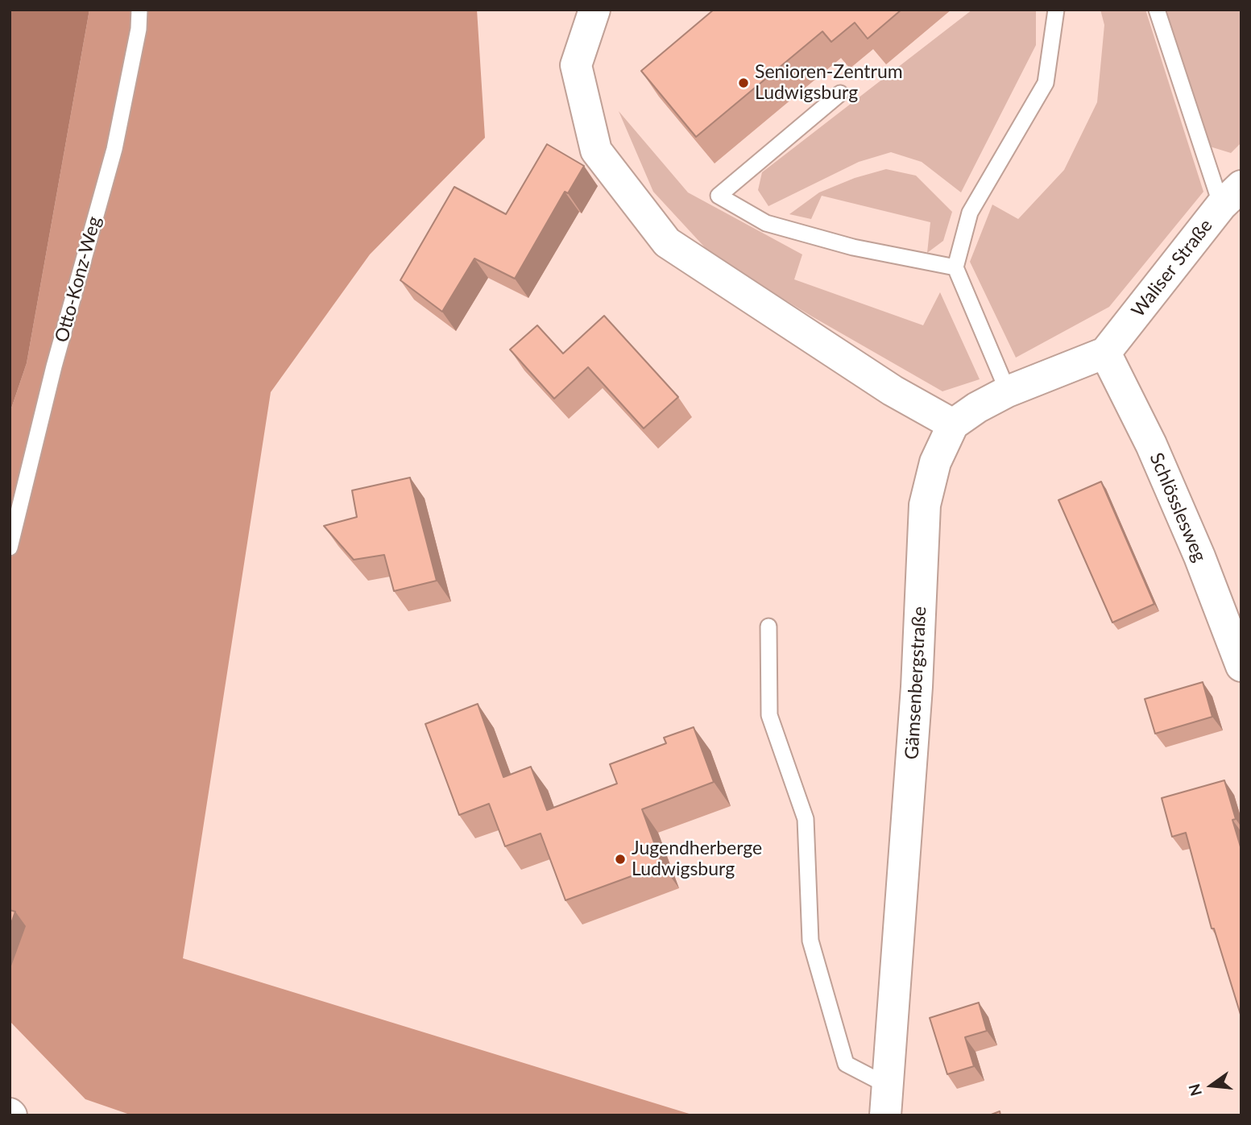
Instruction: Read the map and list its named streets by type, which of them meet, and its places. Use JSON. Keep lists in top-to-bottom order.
{
  "streets": {
    "street": ["Waliser Straße", "Schlösslesweg", "Gämsenbergstraße"],
    "lane": ["Otto-Konz-Weg"]
  },
  "crossings": [
    ["Waliser Straße", "Schlösslesweg"],
    ["Waliser Straße", "Gämsenbergstraße"],
    ["Schlösslesweg", "Gämsenbergstraße"]
  ],
  "places": ["Senioren-Zentrum Ludwigsburg", "Jugendherberge Ludwigsburg"],
  "north": "left"
}
